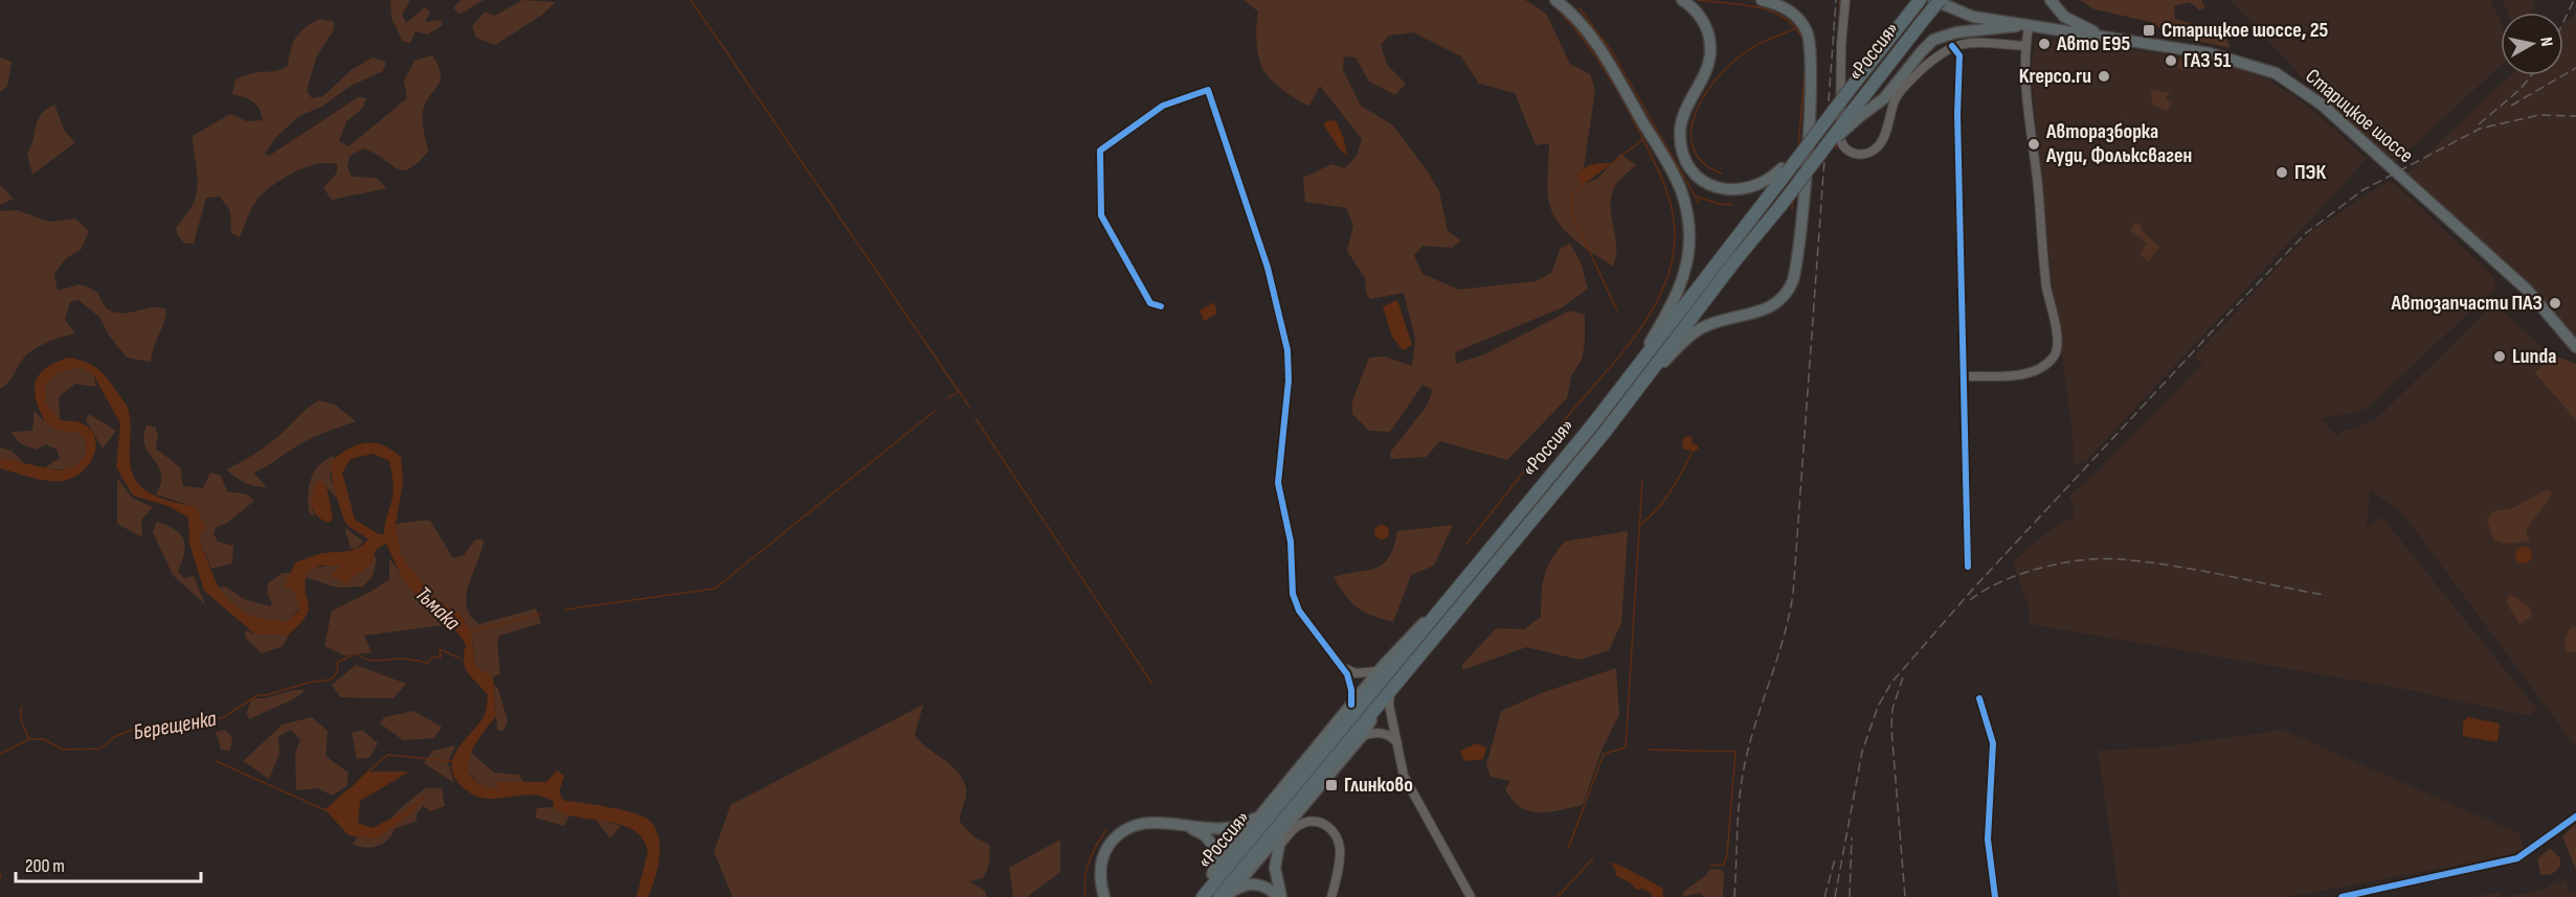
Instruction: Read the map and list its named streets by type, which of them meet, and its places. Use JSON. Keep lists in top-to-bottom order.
{
  "streets": {
    "highway": ["«Россия»"],
    "main road": ["Старицкое шоссе"]
  },
  "water": ["Тьмака", "Берещенка"],
  "places": {
    "transit": ["Старицкое шоссе, 25", "Глинково"],
    "other": [
      "Авто E95",
      "ГАЗ 51",
      "Krepco.ru",
      "Авторазборка Ауди, Фольксваген",
      "ПЭК",
      "Автозапчасти ПАЗ",
      "Lunda"
    ]
  },
  "scale_bar": "200 m",
  "north": "right"
}
